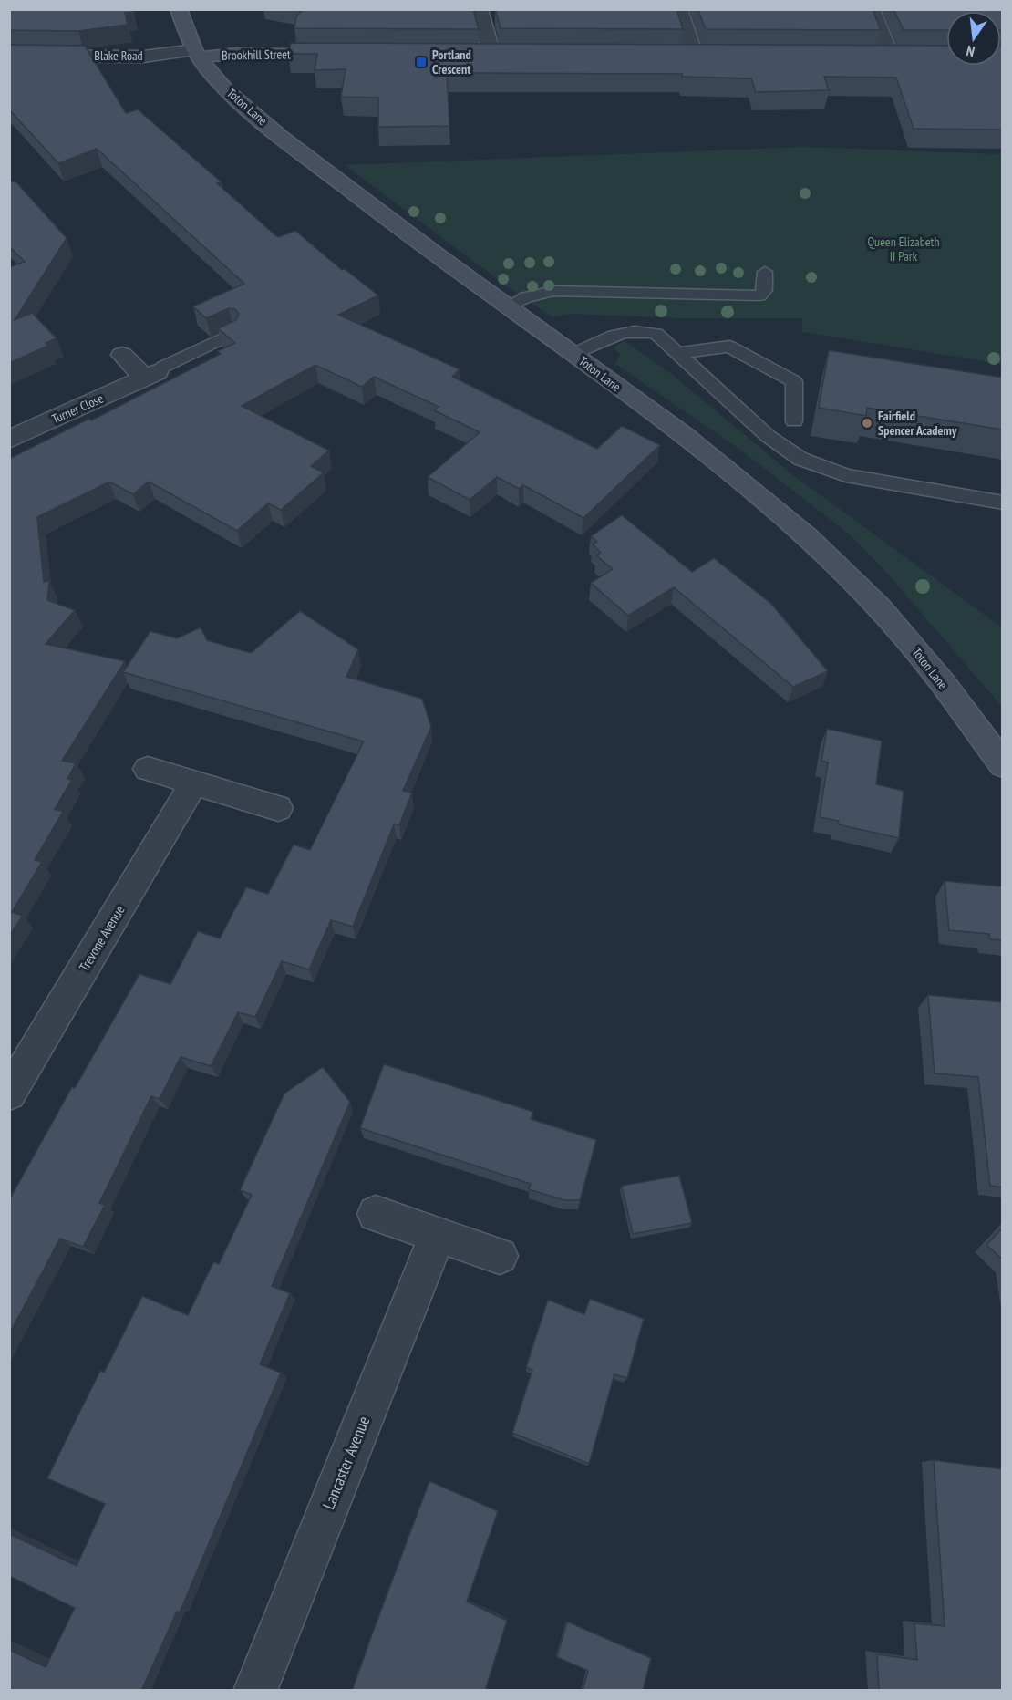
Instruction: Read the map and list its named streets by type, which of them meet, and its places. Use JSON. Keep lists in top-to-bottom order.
{
  "streets": {
    "main road": ["Brookhill Street", "Toton Lane"],
    "street": [
      "Blake Road",
      "Turner Close",
      "Trevone Avenue",
      "Lancaster Avenue"
    ]
  },
  "crossings": [
    ["Brookhill Street", "Blake Road"],
    ["Brookhill Street", "Toton Lane"],
    ["Blake Road", "Toton Lane"]
  ],
  "parks": ["Queen Elizabeth II Park"],
  "places": {
    "transit": ["Portland Crescent"],
    "other": ["Fairfield Spencer Academy"]
  },
  "north": "bottom"
}
